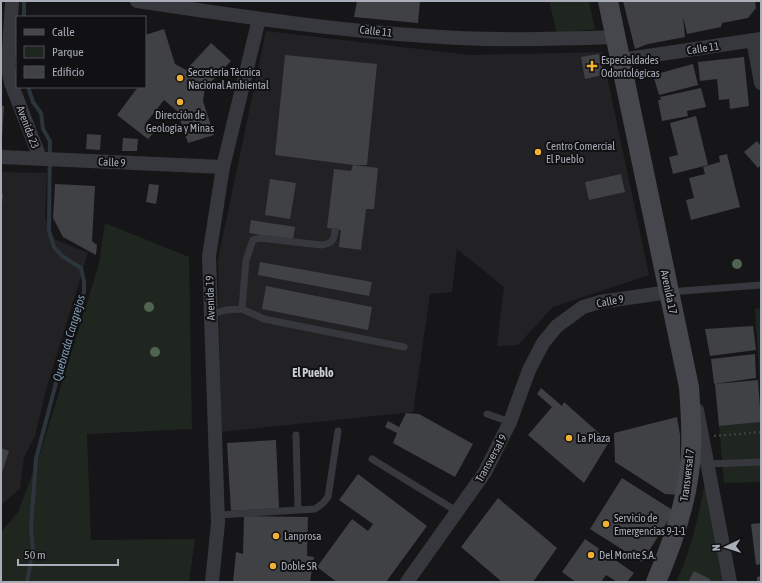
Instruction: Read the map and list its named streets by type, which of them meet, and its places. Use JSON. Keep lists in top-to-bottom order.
{
  "streets": {
    "main road": ["Avenida 17", "Transversal 7"],
    "street": [
      "Calle 11",
      "Avenida 23",
      "Calle 9",
      "Avenida 19",
      "Transversal 9"
    ]
  },
  "crossings": [
    ["Calle 11", "Avenida 17"],
    ["Calle 11", "Avenida 19"],
    ["Avenida 23", "Calle 9"],
    ["Calle 9", "Avenida 17"],
    ["Calle 9", "Avenida 19"],
    ["Calle 9", "Transversal 9"],
    ["Avenida 17", "Transversal 7"]
  ],
  "districts": ["El Pueblo"],
  "water": ["Quebrada Cangrejos"],
  "places": {
    "health": ["Especialdades Odontológicas"],
    "other": [
      "Secretería Técnica Nacional Ambiental",
      "Dirección de Geología y Minas",
      "Centro Comercial El Pueblo",
      "La Plaza",
      "Servicio de Emergencias 9-1-1",
      "Lanprosa",
      "Del Monte S.A.",
      "Doble SR"
    ]
  },
  "legend": ["Calle", "Parque", "Edificio"],
  "scale_bar": "50 m",
  "north": "left"
}
